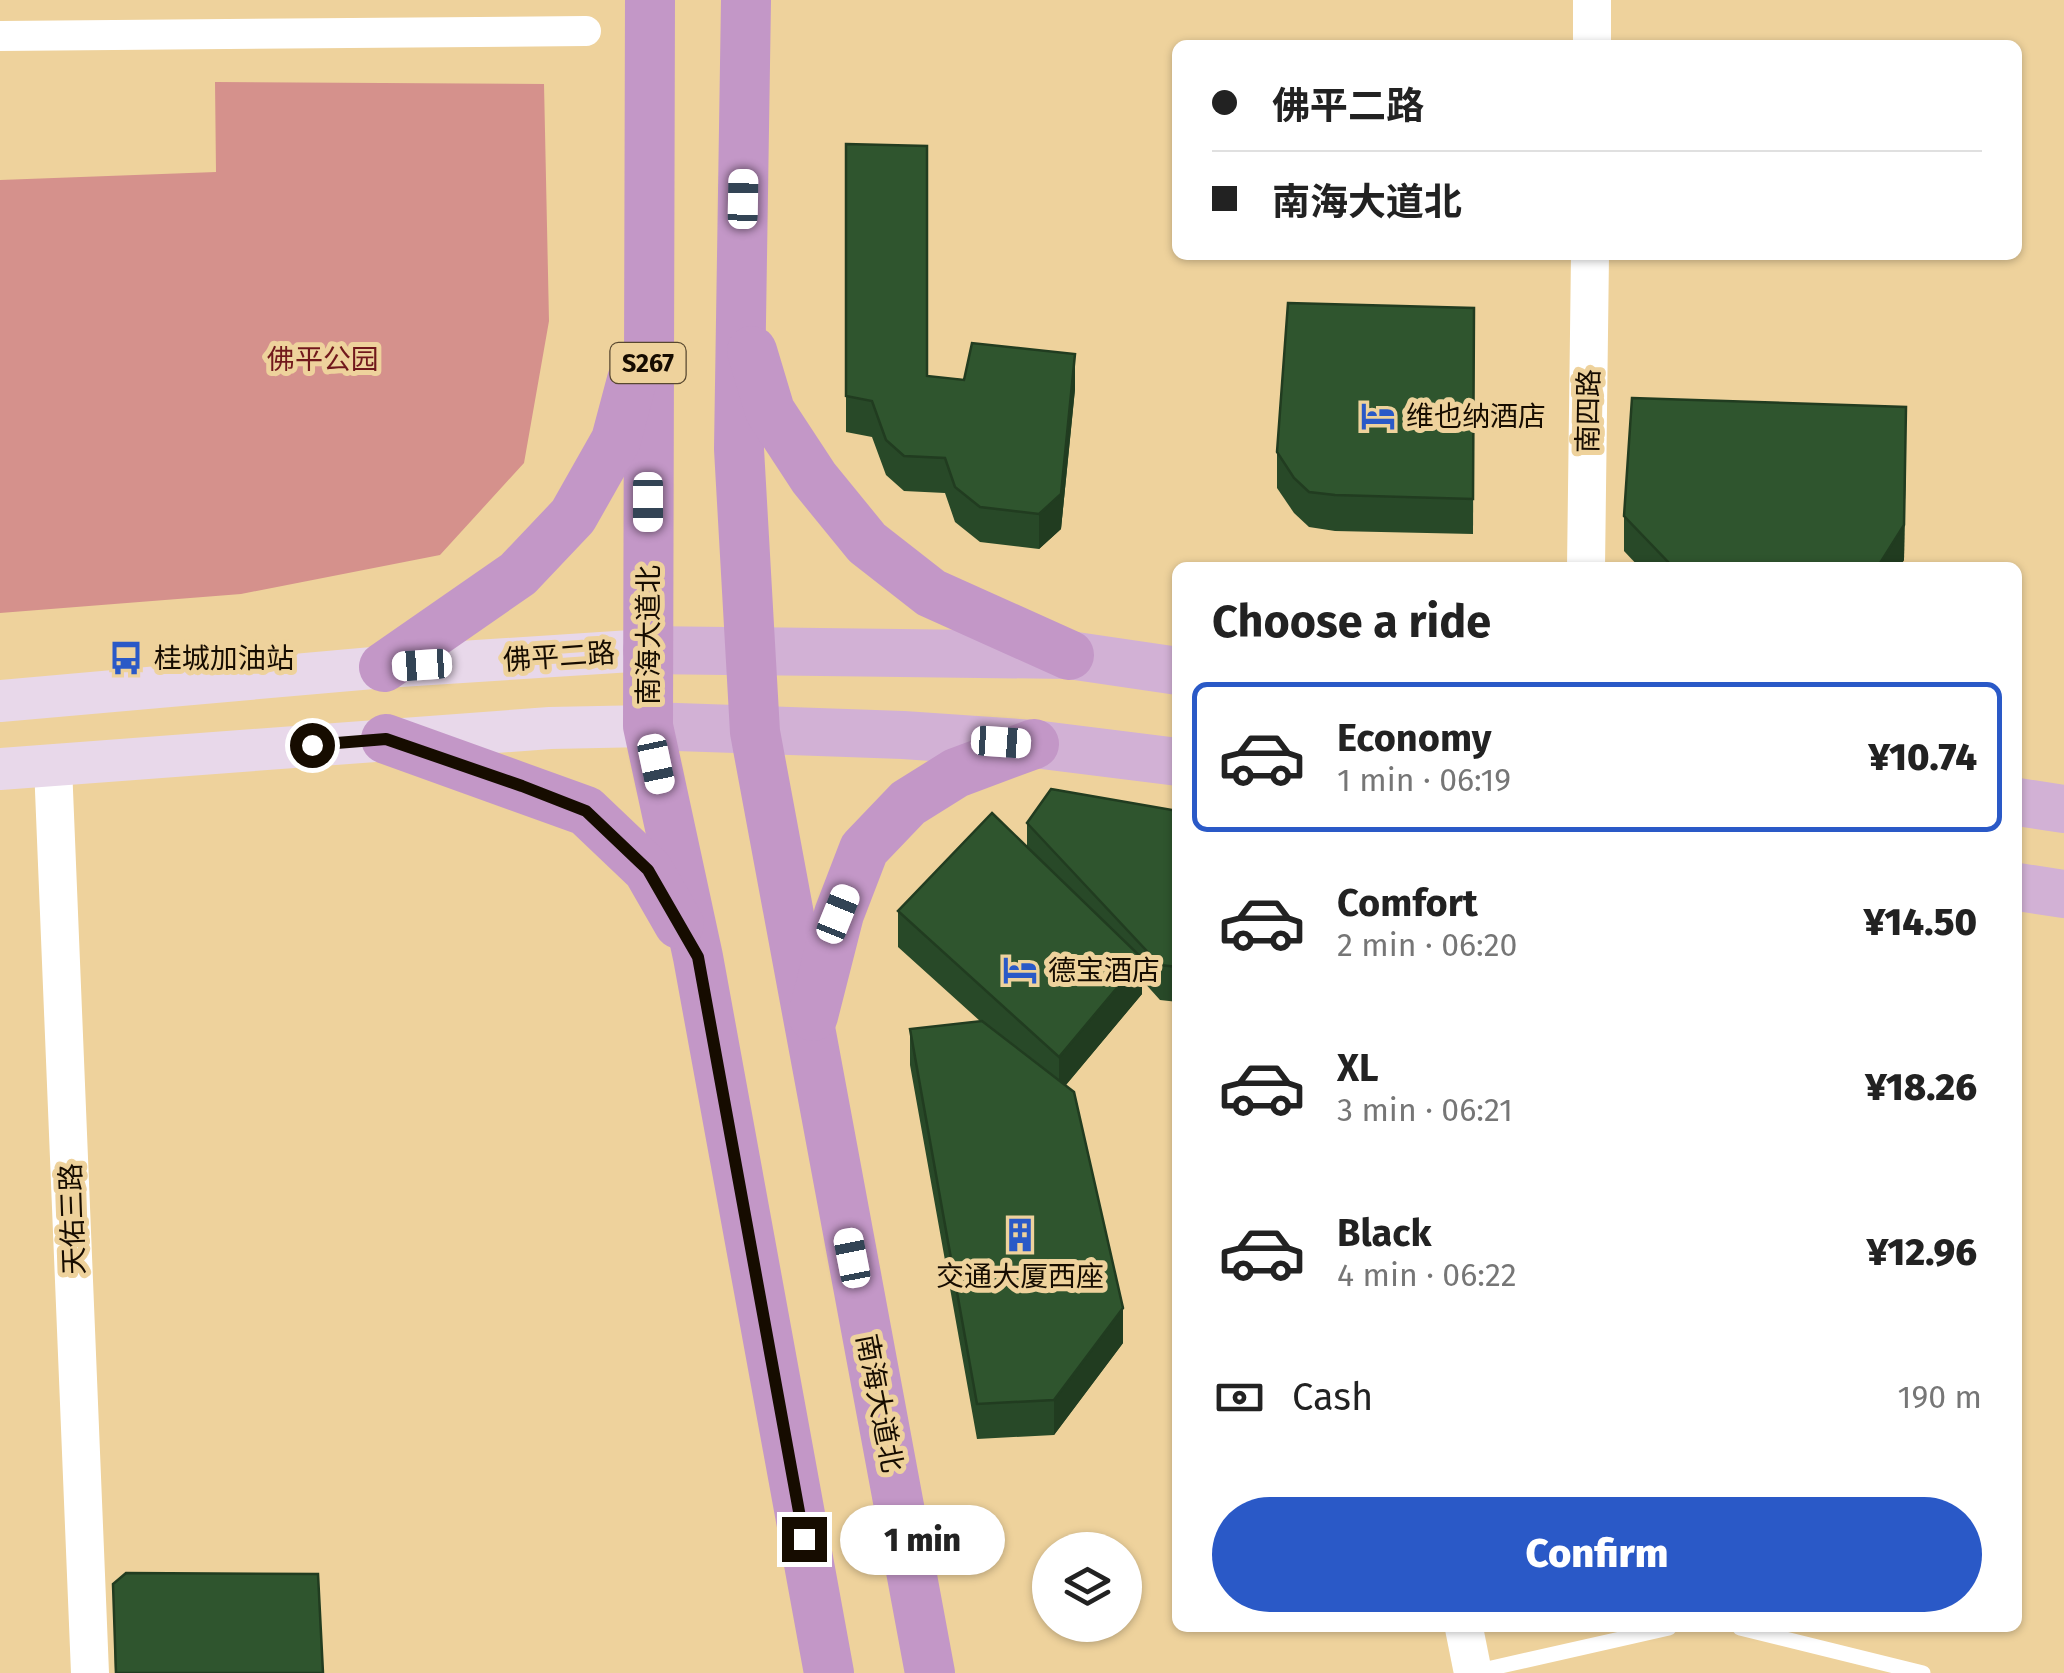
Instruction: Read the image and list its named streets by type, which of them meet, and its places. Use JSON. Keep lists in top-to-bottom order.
{
  "streets": {
    "highway": ["S267", "南海大道北"],
    "main road": ["佛平二路"],
    "street": ["南四路", "天佑三路"]
  },
  "crossings": [
    ["南海大道北", "佛平二路"]
  ],
  "parks": ["佛平公园"],
  "places": {
    "hotel": ["维也纳酒店", "德宝酒店"],
    "bus stop": ["桂城加油站"],
    "building": ["交通大厦西座"]
  },
  "page": {
    "banner": ["佛平二路", "南海大道北"],
    "heading": "Choose a ride",
    "list": [
      {
        "name": "Economy",
        "note": "1 min · 06:19",
        "value": "¥10.74"
      },
      {
        "name": "Comfort",
        "note": "2 min · 06:20",
        "value": "¥14.50"
      },
      {
        "name": "XL",
        "note": "3 min · 06:21",
        "value": "¥18.26"
      },
      {
        "name": "Black",
        "note": "4 min · 06:22",
        "value": "¥12.96"
      }
    ],
    "pay": ["Cash", "190 m"],
    "buttons": "Confirm",
    "bubble": "1 min"
  }
}
